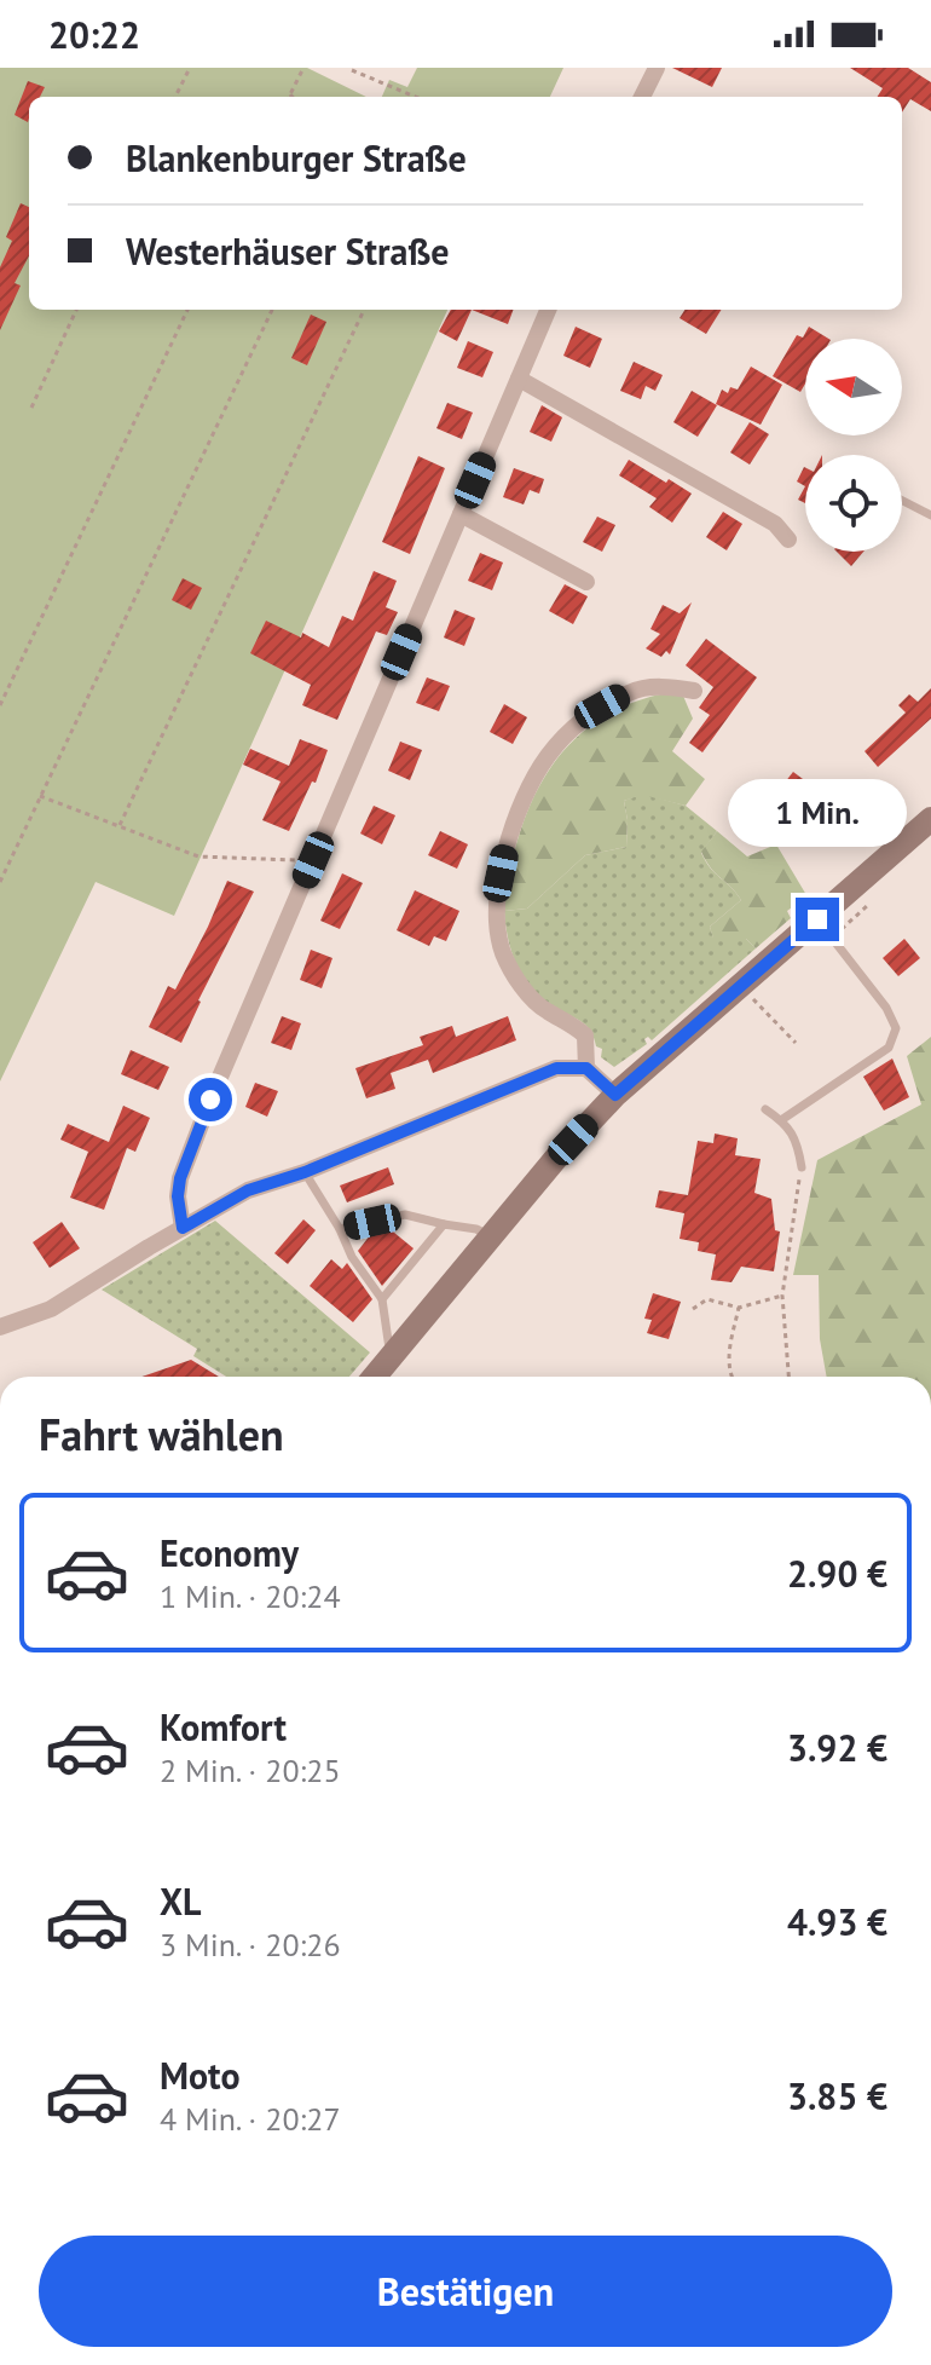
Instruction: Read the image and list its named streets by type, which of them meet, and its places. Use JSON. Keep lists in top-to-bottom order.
{
  "north": "left",
  "page": {
    "status": "20:22",
    "banner": ["Blankenburger Straße", "Westerhäuser Straße"],
    "bubble": "1 Min.",
    "heading": "Fahrt wählen",
    "list": [
      {
        "name": "Economy",
        "note": "1 Min. · 20:24",
        "value": "2.90 €"
      },
      {
        "name": "Komfort",
        "note": "2 Min. · 20:25",
        "value": "3.92 €"
      },
      {
        "name": "XL",
        "note": "3 Min. · 20:26",
        "value": "4.93 €"
      },
      {
        "name": "Moto",
        "note": "4 Min. · 20:27",
        "value": "3.85 €"
      }
    ],
    "buttons": "Bestätigen"
  }
}
